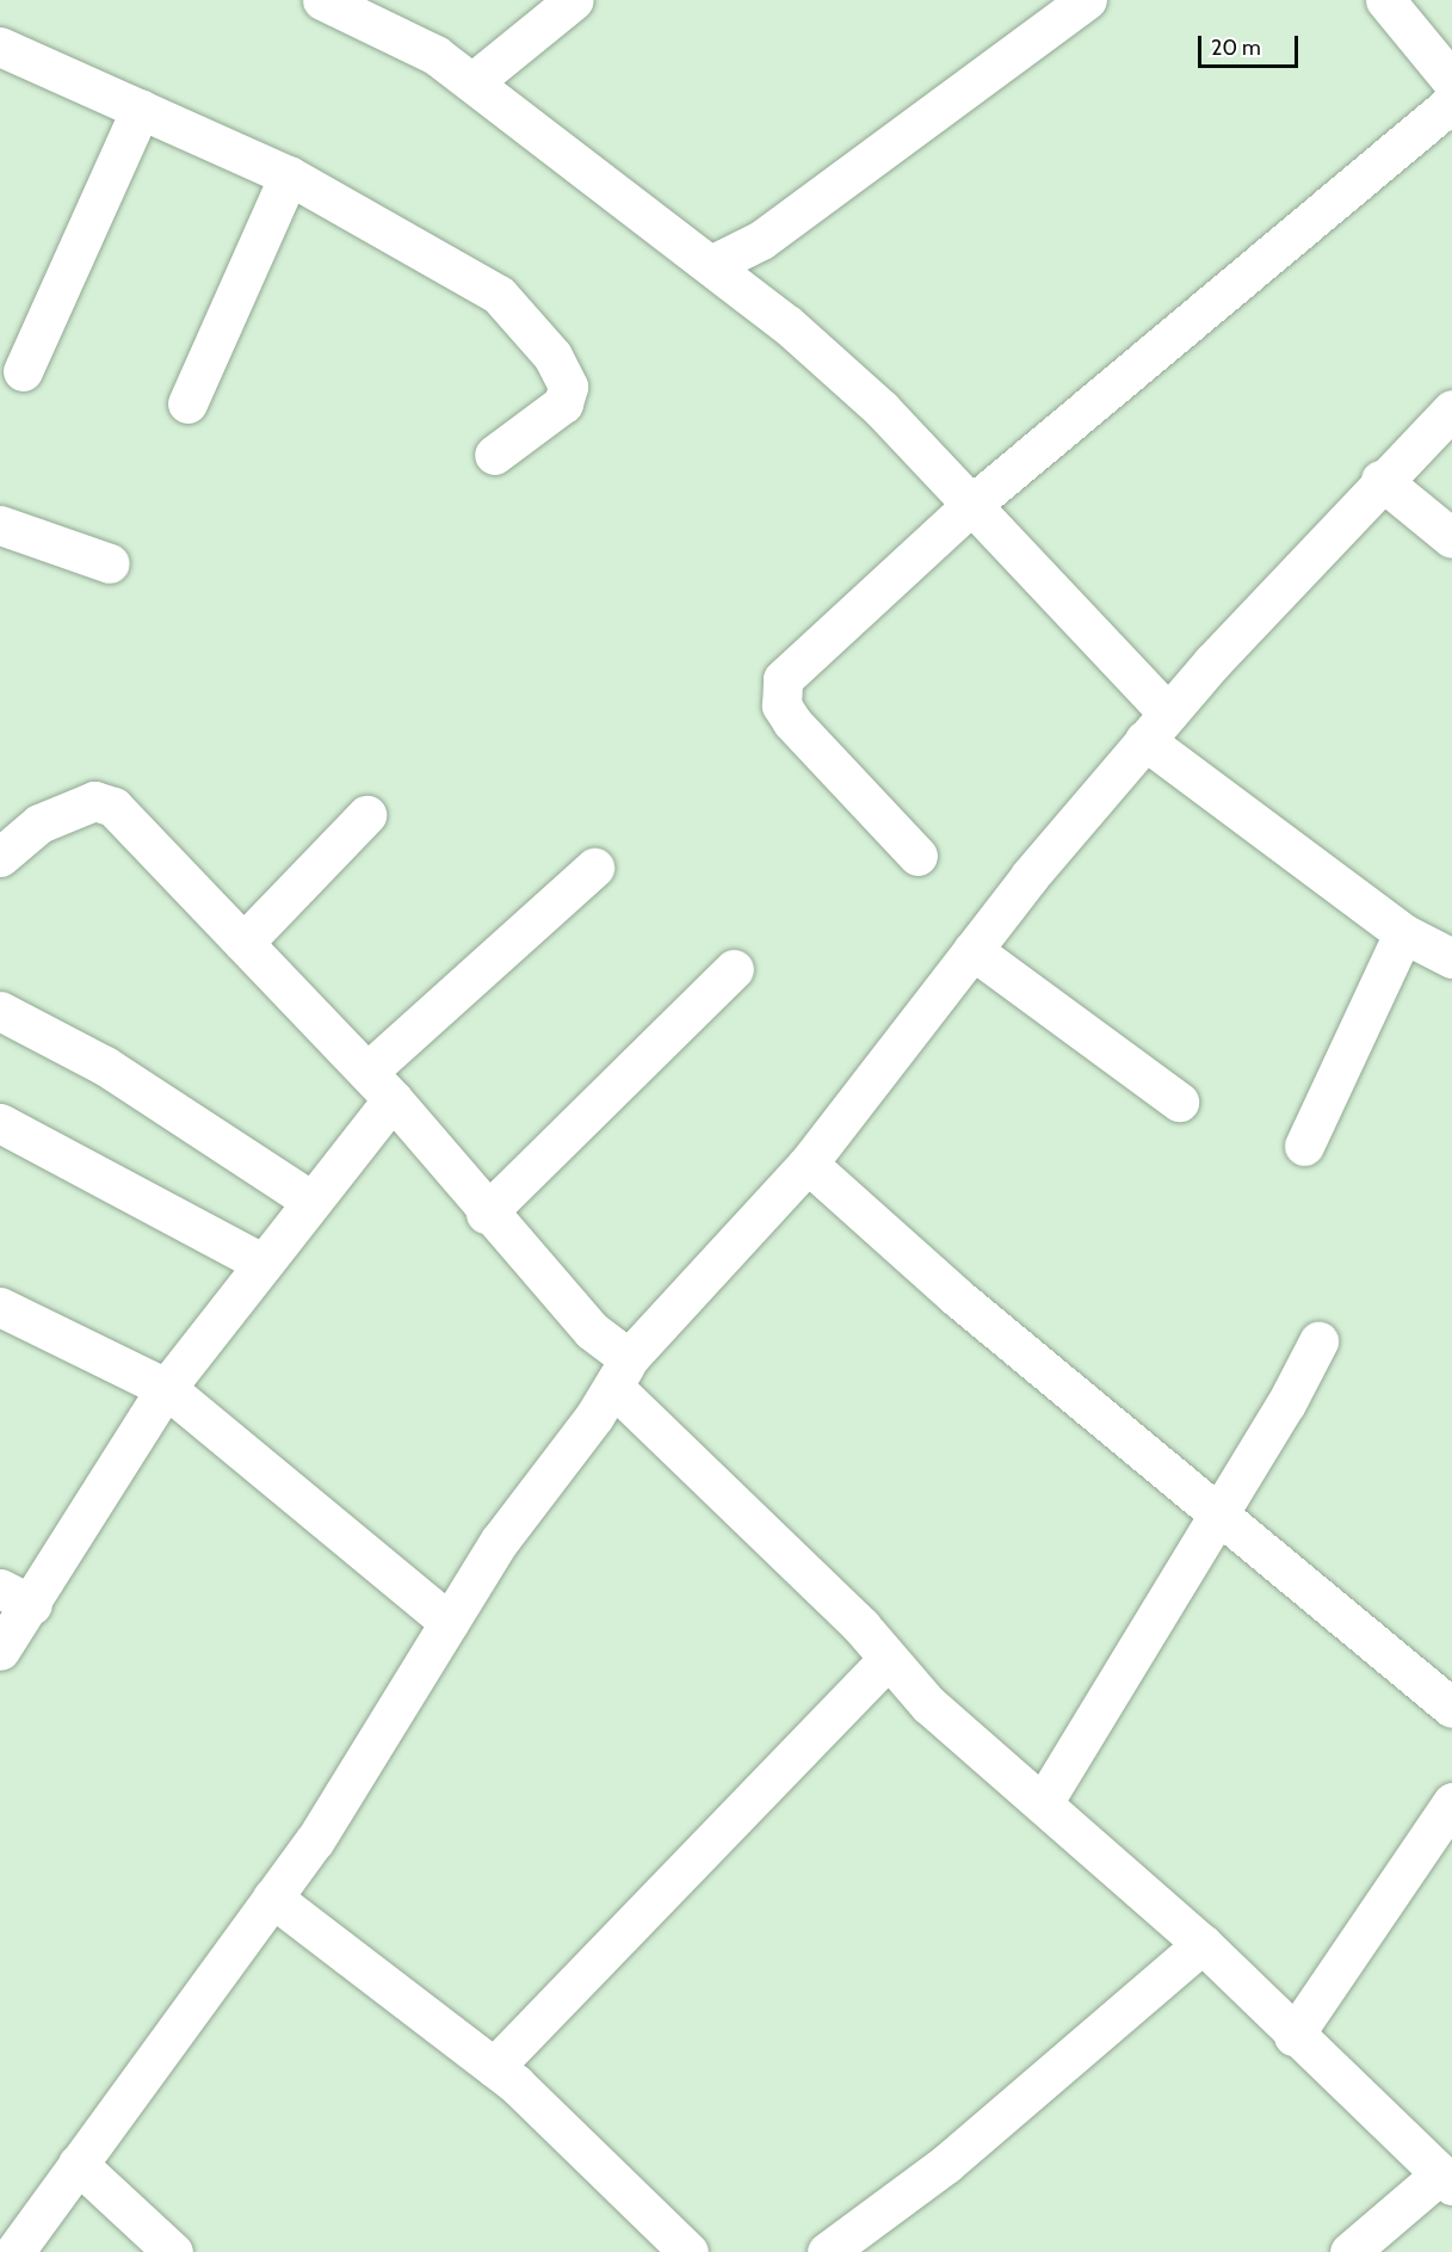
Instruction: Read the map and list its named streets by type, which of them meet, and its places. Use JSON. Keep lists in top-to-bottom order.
{
  "scale_bar": "20 m"
}
